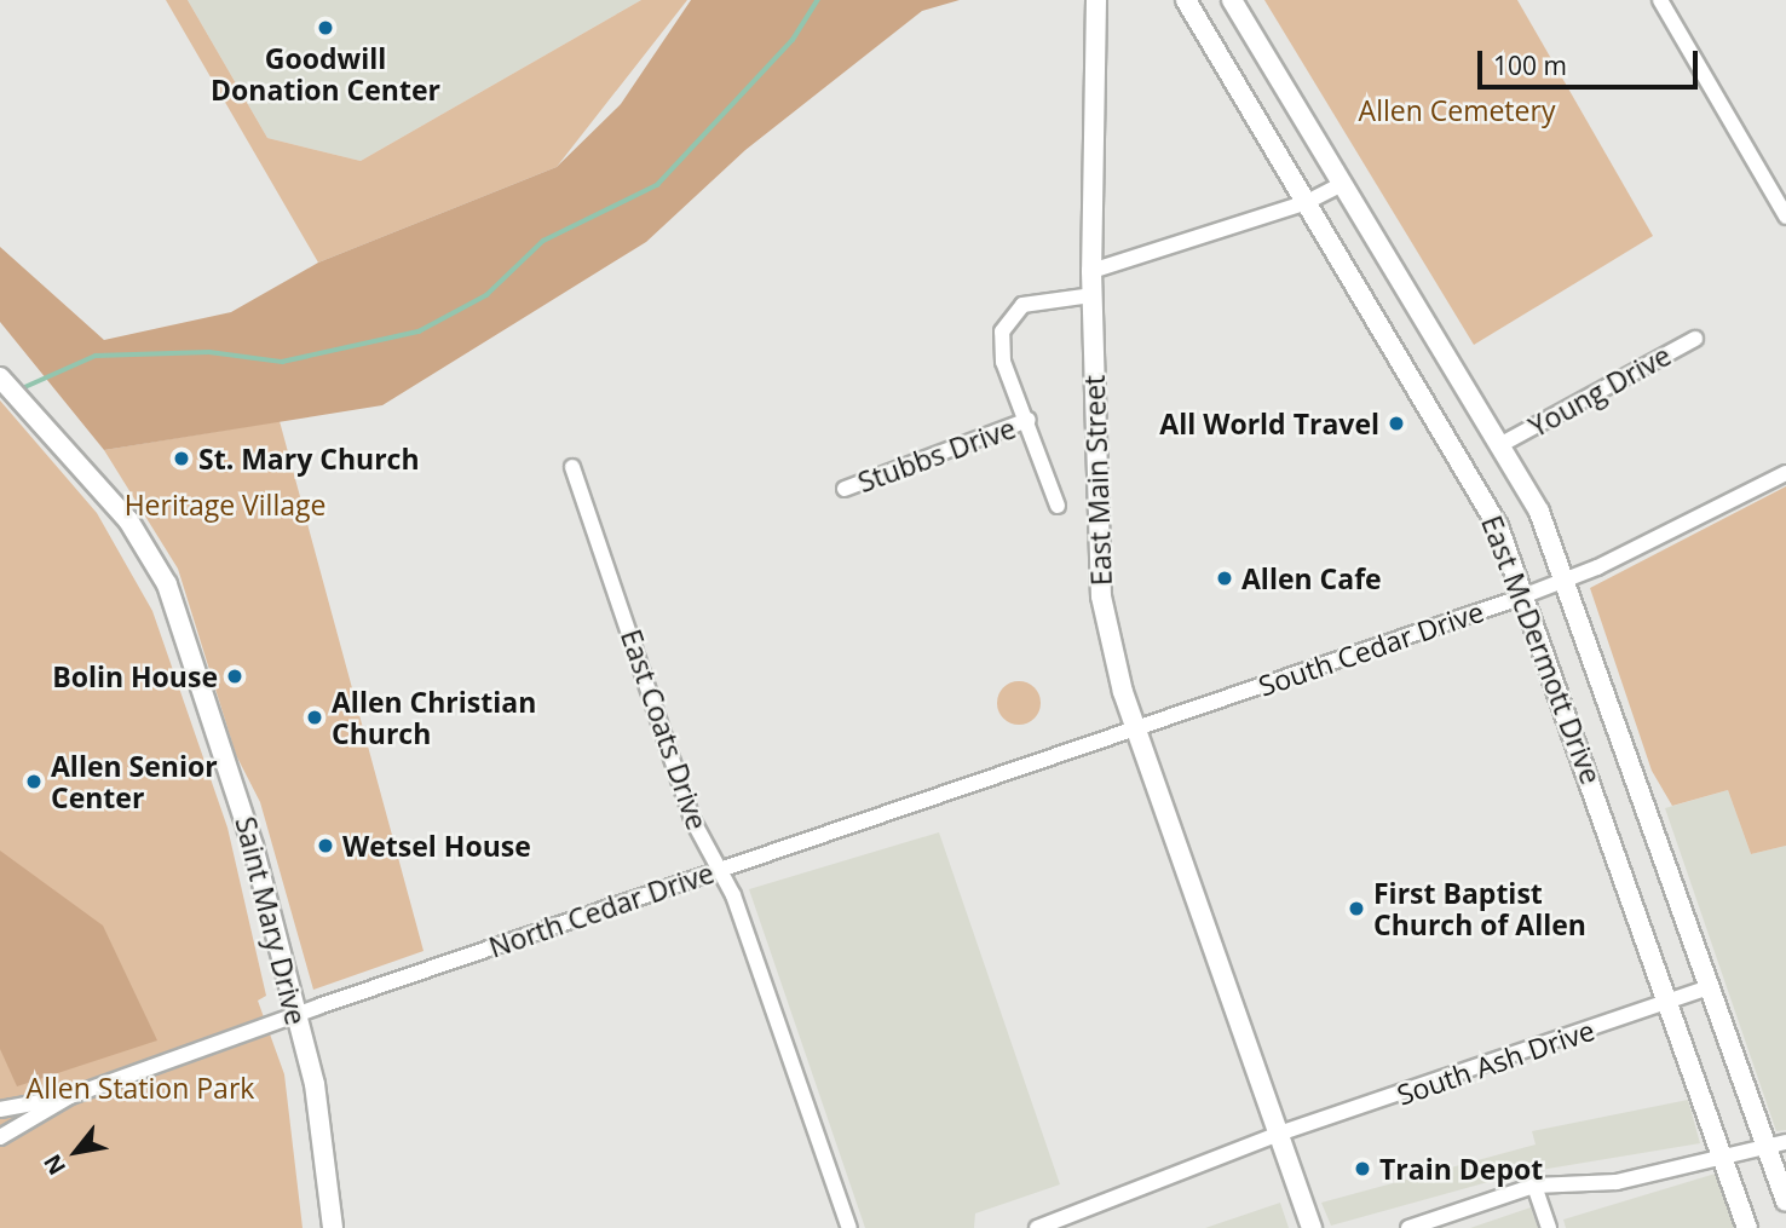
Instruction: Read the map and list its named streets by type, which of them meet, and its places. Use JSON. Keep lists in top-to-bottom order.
{
  "streets": {
    "main road": ["East Main Street", "East McDermott Drive", "Saint Mary Drive"],
    "street": [
      "Young Drive",
      "Stubbs Drive",
      "South Cedar Drive",
      "East Coats Drive",
      "North Cedar Drive",
      "South Ash Drive"
    ]
  },
  "crossings": [
    ["Young Drive", "East McDermott Drive"],
    ["East Main Street", "South Cedar Drive"],
    ["East Main Street", "North Cedar Drive"],
    ["East Main Street", "South Ash Drive"],
    ["South Cedar Drive", "East McDermott Drive"],
    ["South Cedar Drive", "North Cedar Drive"],
    ["East McDermott Drive", "South Ash Drive"],
    ["East Coats Drive", "North Cedar Drive"],
    ["North Cedar Drive", "Saint Mary Drive"]
  ],
  "parks": ["Allen Cemetery", "Heritage Village", "Allen Station Park"],
  "places": [
    "Goodwill Donation Center",
    "All World Travel",
    "St. Mary Church",
    "Allen Cafe",
    "Bolin House",
    "Allen Christian Church",
    "Allen Senior Center",
    "Wetsel House",
    "First Baptist Church of Allen",
    "Train Depot"
  ],
  "scale_bar": "100 m",
  "north": "bottom left"
}
